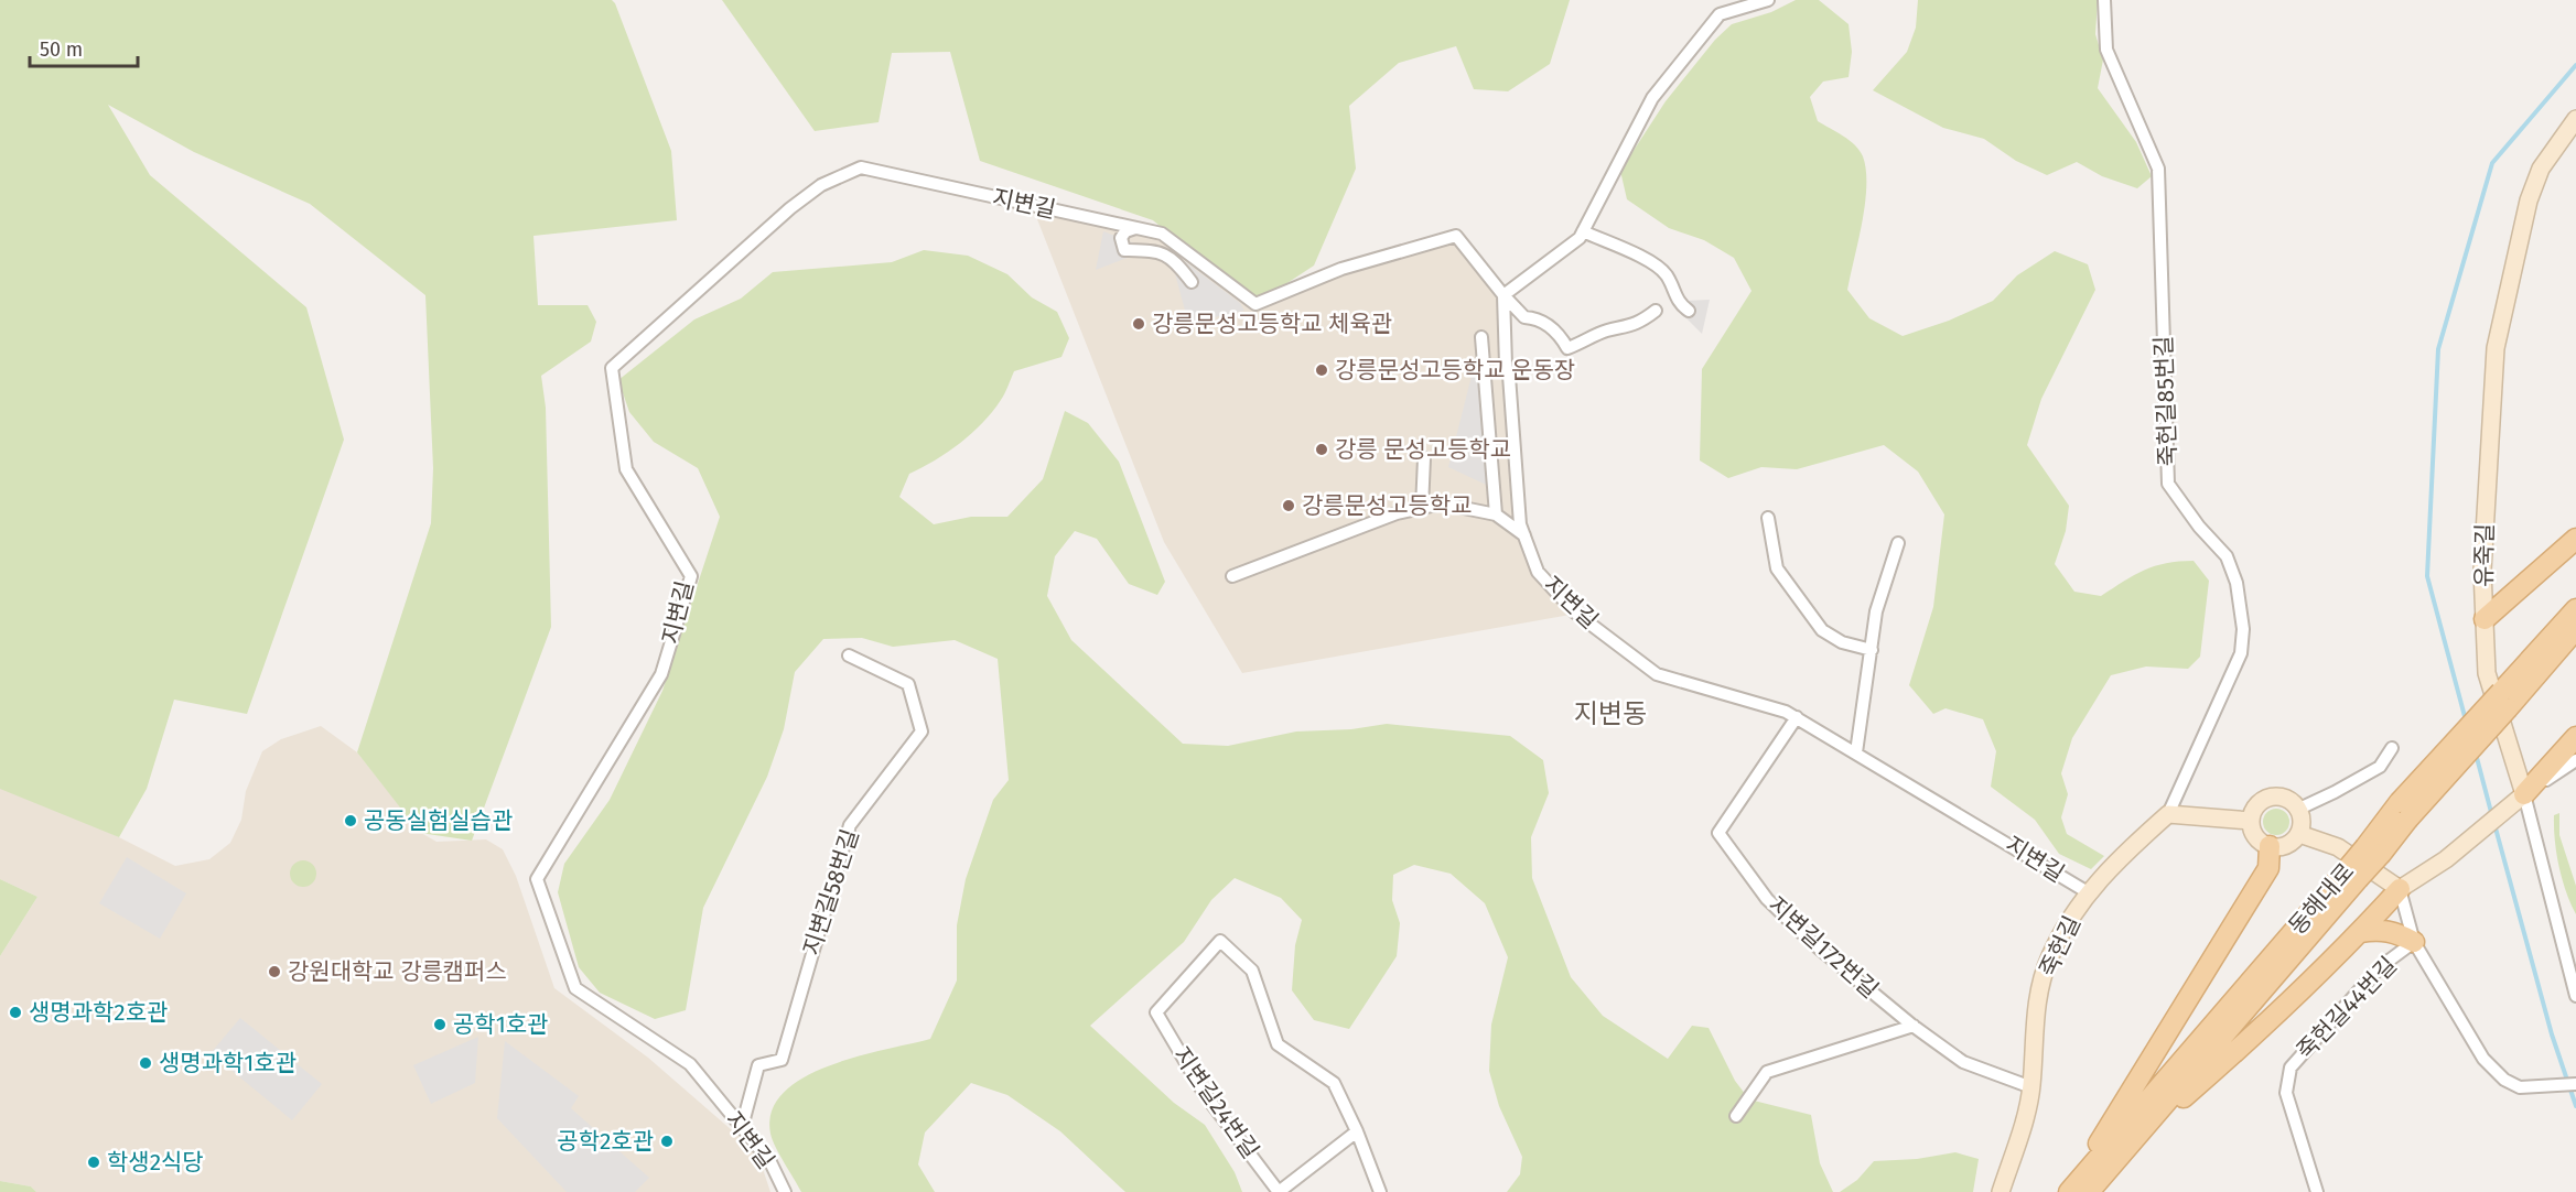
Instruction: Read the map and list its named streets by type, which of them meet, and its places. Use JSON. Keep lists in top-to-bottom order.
{
  "streets": {
    "main road": ["동해대로"],
    "street": [
      "지변길",
      "죽헌길85번길",
      "유죽길",
      "지변길58번길",
      "죽헌길",
      "지변길172번길",
      "죽헌길44번길",
      "지변길24번길"
    ]
  },
  "crossings": [
    ["지변길", "지변길58번길"],
    ["지변길", "죽헌길"],
    ["지변길", "지변길172번길"],
    ["죽헌길85번길", "죽헌길"],
    ["죽헌길", "지변길172번길"]
  ],
  "districts": ["지변동"],
  "places": [
    "강릉문성고등학교 체육관",
    "강릉문성고등학교 운동장",
    "강릉 문성고등학교",
    "강릉문성고등학교",
    "공동실험실습관",
    "강원대학교 강릉캠퍼스",
    "생명과학2호관",
    "공학1호관",
    "생명과학1호관",
    "공학2호관",
    "학생2식당"
  ],
  "scale_bar": "50 m"
}
